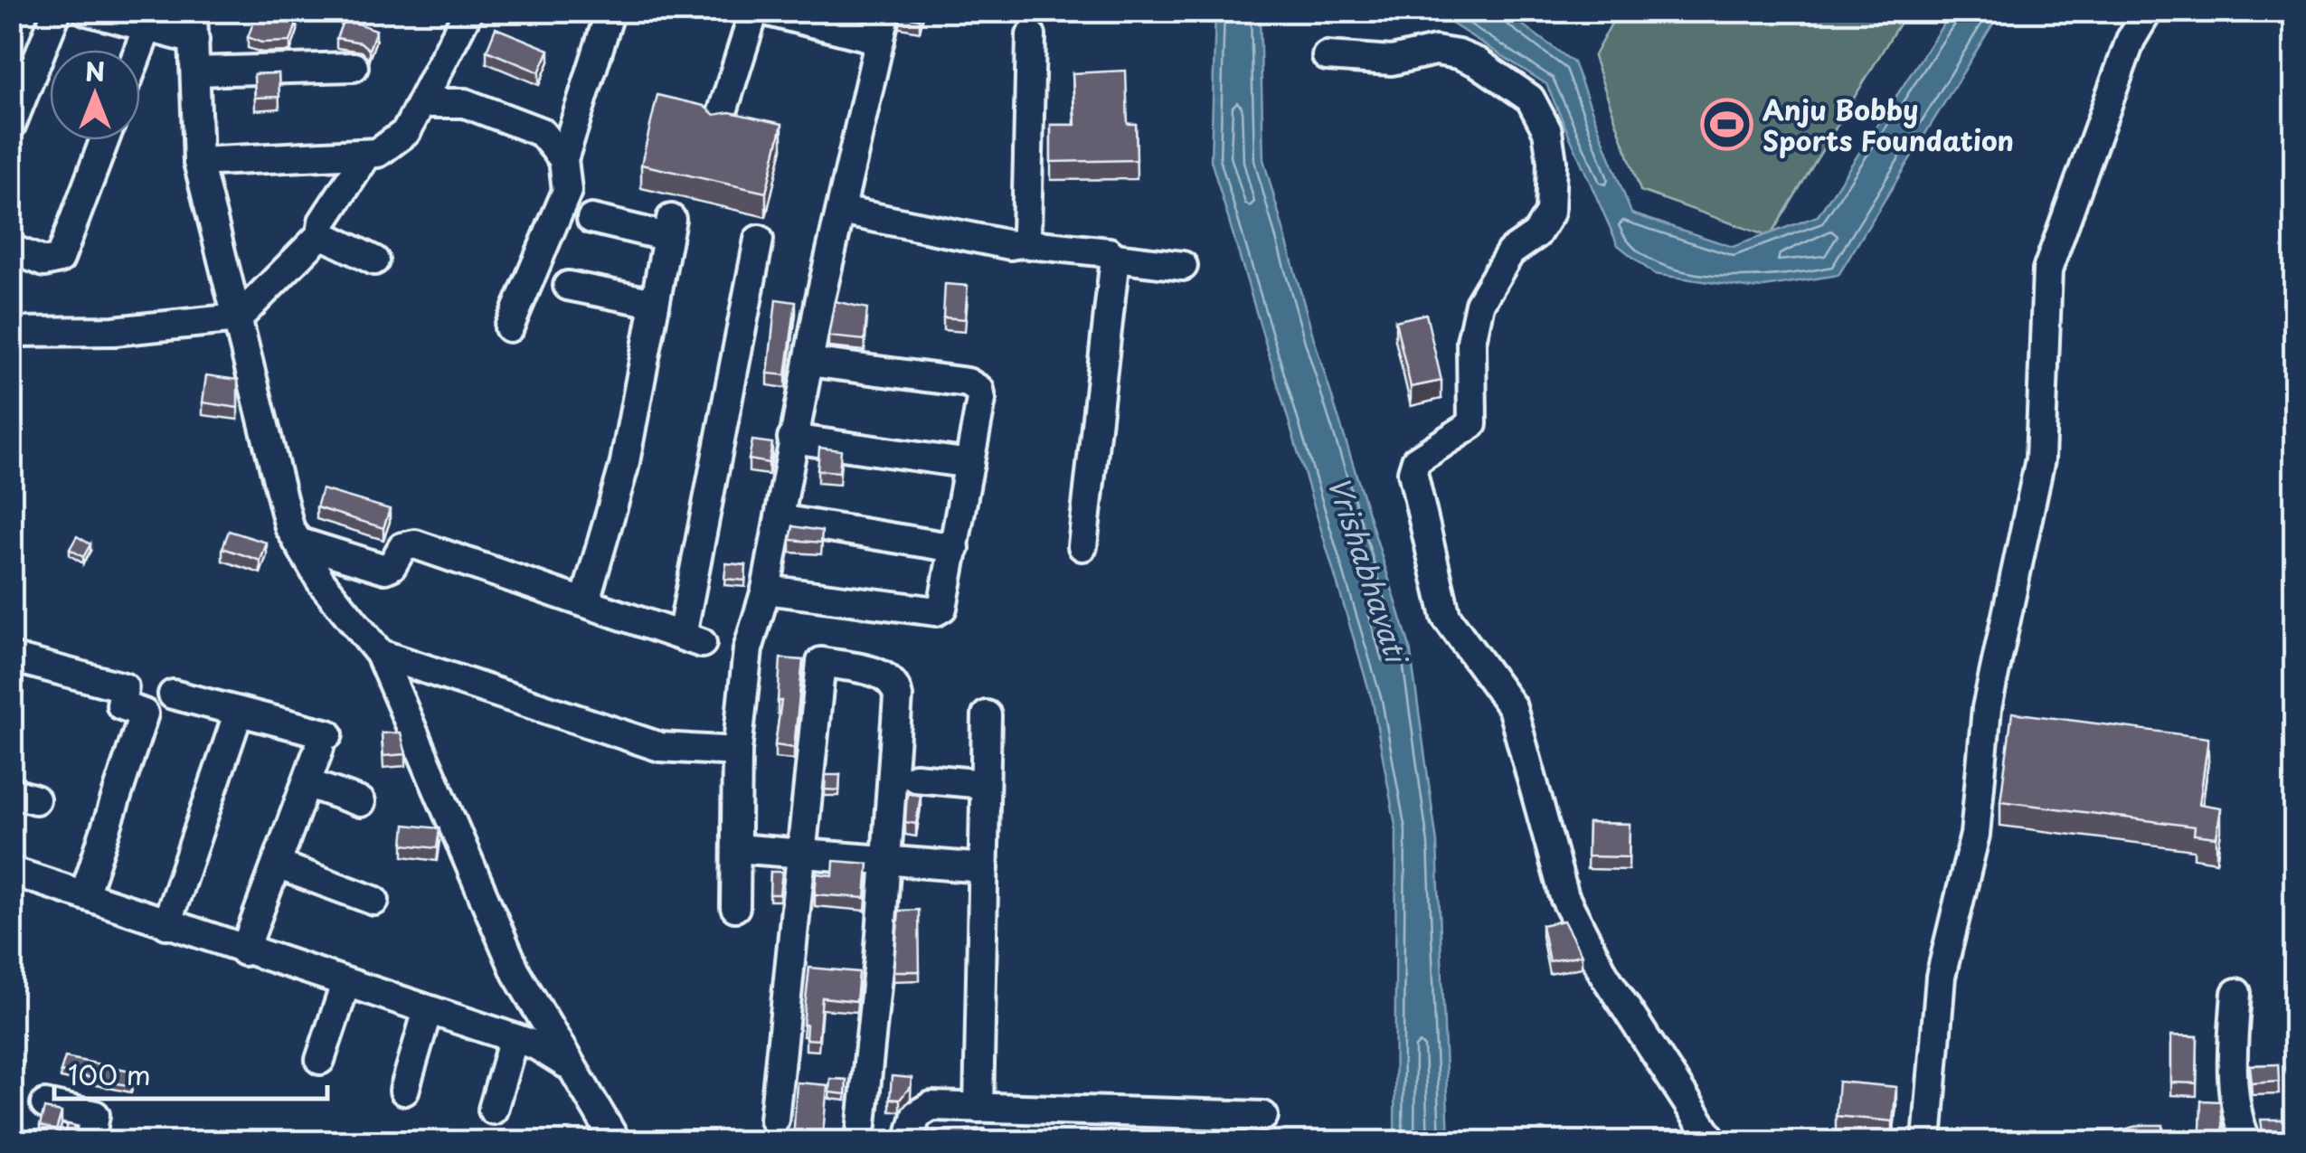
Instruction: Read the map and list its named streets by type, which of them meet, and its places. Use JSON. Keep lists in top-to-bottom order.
{
  "water": ["Vrishabhavati"],
  "places": {
    "sports": ["Anju Bobby Sports Foundation"]
  },
  "scale_bar": "100 m",
  "north": "top"
}
